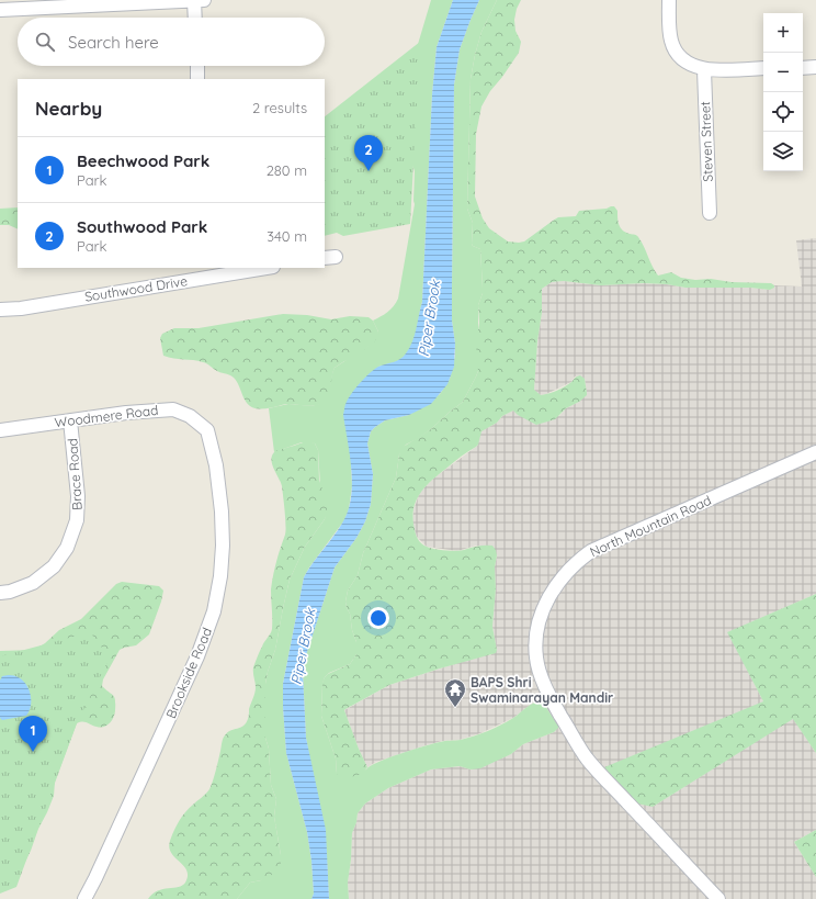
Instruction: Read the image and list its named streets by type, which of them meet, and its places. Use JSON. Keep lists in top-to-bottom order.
{
  "streets": {
    "street": [
      "Steven Street",
      "Southwood Drive",
      "Woodmere Road",
      "Brace Road",
      "North Mountain Road",
      "Brookside Road"
    ]
  },
  "crossings": [
    ["Woodmere Road", "Brace Road"],
    ["Woodmere Road", "Brookside Road"]
  ],
  "water": ["Piper Brook"],
  "places": {
    "temple": ["BAPS Shri Swaminarayan Mandir"]
  },
  "page": {
    "map_buttons": ["+", "−"],
    "search": "Search here",
    "heading": ["Nearby", "2 results"],
    "pins": ["2", "1"],
    "list": [
      {
        "mark": "1",
        "name": "Beechwood Park",
        "note": "Park",
        "value": "280 m"
      },
      {
        "mark": "2",
        "name": "Southwood Park",
        "note": "Park",
        "value": "340 m"
      }
    ]
  }
}
